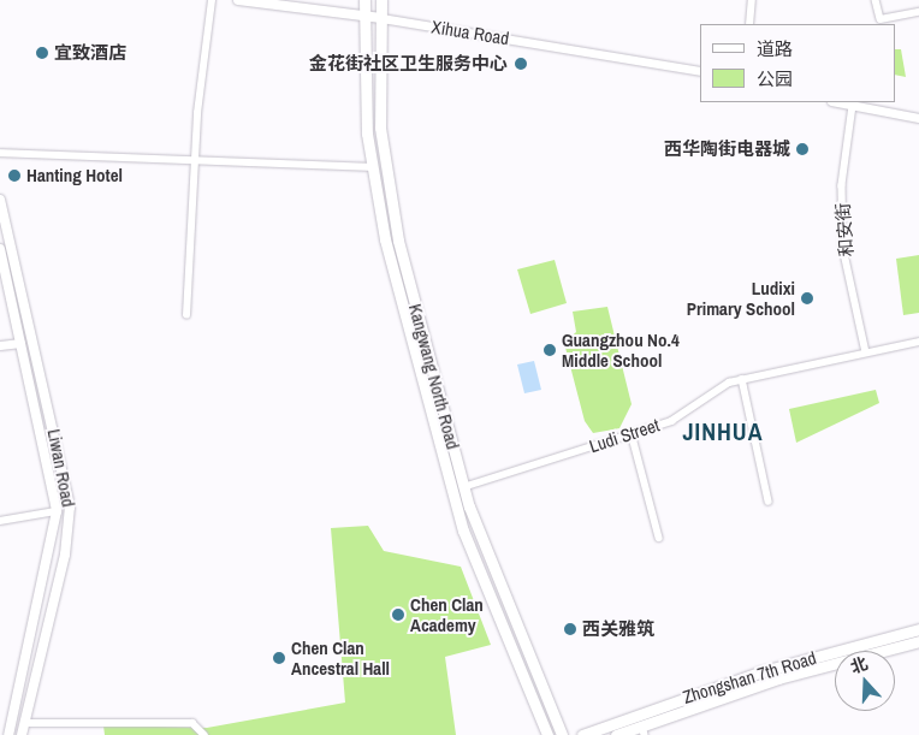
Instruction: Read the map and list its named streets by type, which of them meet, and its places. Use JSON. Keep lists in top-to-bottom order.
{
  "streets": {
    "main road": [
      "Xihua Road",
      "Kangwang North Road",
      "Liwan Road",
      "Zhongshan 7th Road"
    ],
    "street": ["和安街", "Ludi Street"]
  },
  "crossings": [
    ["Xihua Road", "Kangwang North Road"],
    ["和安街", "Ludi Street"],
    ["Kangwang North Road", "Ludi Street"]
  ],
  "districts": ["JINHUA"],
  "places": [
    "宜致酒店",
    "金花街社区卫生服务中心",
    "西华陶街电器城",
    "Hanting Hotel",
    "Ludixi Primary School",
    "Guangzhou No.4 Middle School",
    "Chen Clan Academy",
    "西关雅筑",
    "Chen Clan Ancestral Hall"
  ],
  "legend": ["道路", "公园"],
  "north": "top"
}
